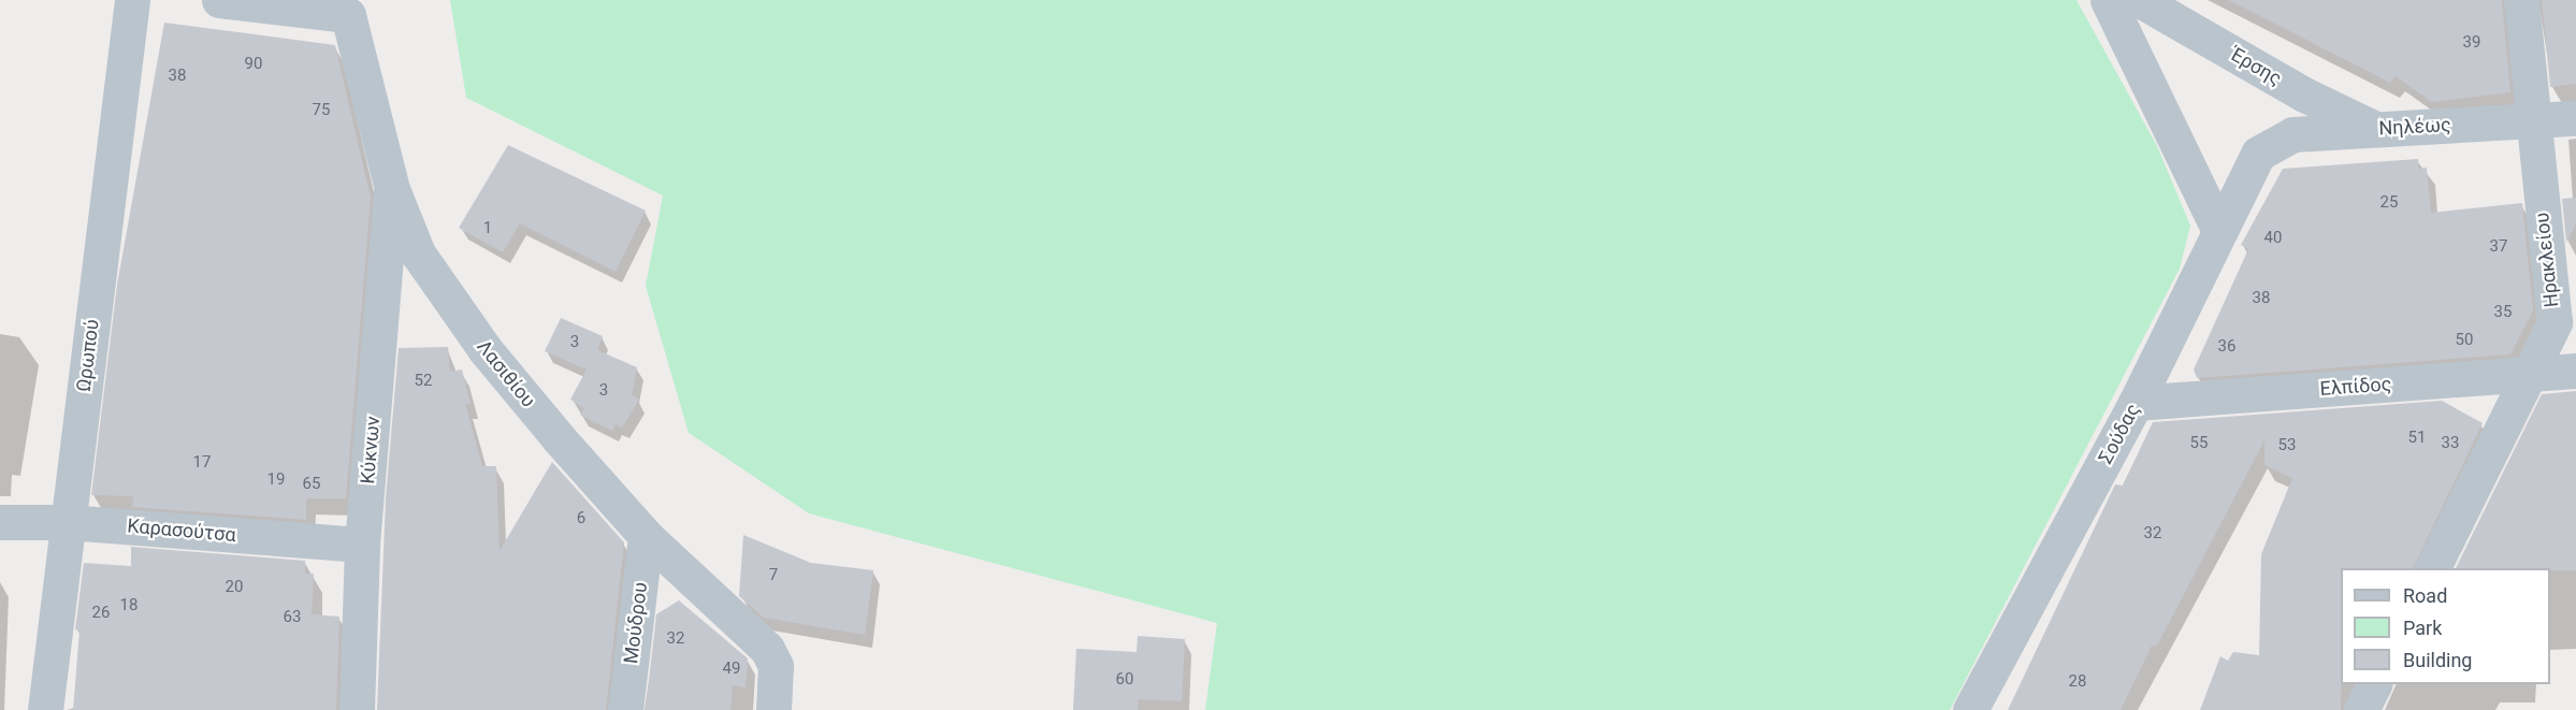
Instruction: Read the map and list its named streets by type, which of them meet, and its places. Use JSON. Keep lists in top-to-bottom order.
{
  "streets": {
    "street": [
      "Έρσης",
      "Νηλέως",
      "Ηρακλείου",
      "Ωρωπού",
      "Λασιθίου",
      "Ελπίδος",
      "Σούδας",
      "Κύκνων",
      "Καρασούτσα",
      "Μούδρου"
    ]
  },
  "crossings": [
    ["Έρσης", "Νηλέως"],
    ["Νηλέως", "Ηρακλείου"],
    ["Νηλέως", "Σούδας"],
    ["Ηρακλείου", "Ελπίδος"],
    ["Ωρωπού", "Καρασούτσα"],
    ["Λασιθίου", "Κύκνων"],
    ["Λασιθίου", "Μούδρου"],
    ["Ελπίδος", "Σούδας"],
    ["Κύκνων", "Καρασούτσα"]
  ],
  "house_numbers": [
    "39",
    "90",
    "38",
    "75",
    "25",
    "1",
    "40",
    "37",
    "38",
    "35",
    "50",
    "3",
    "36",
    "52",
    "3",
    "51",
    "55",
    "33",
    "53",
    "17",
    "19",
    "65",
    "6",
    "32",
    "7",
    "20",
    "18",
    "26",
    "63",
    "32",
    "49",
    "60",
    "28"
  ],
  "legend": ["Road", "Park", "Building"]
}
